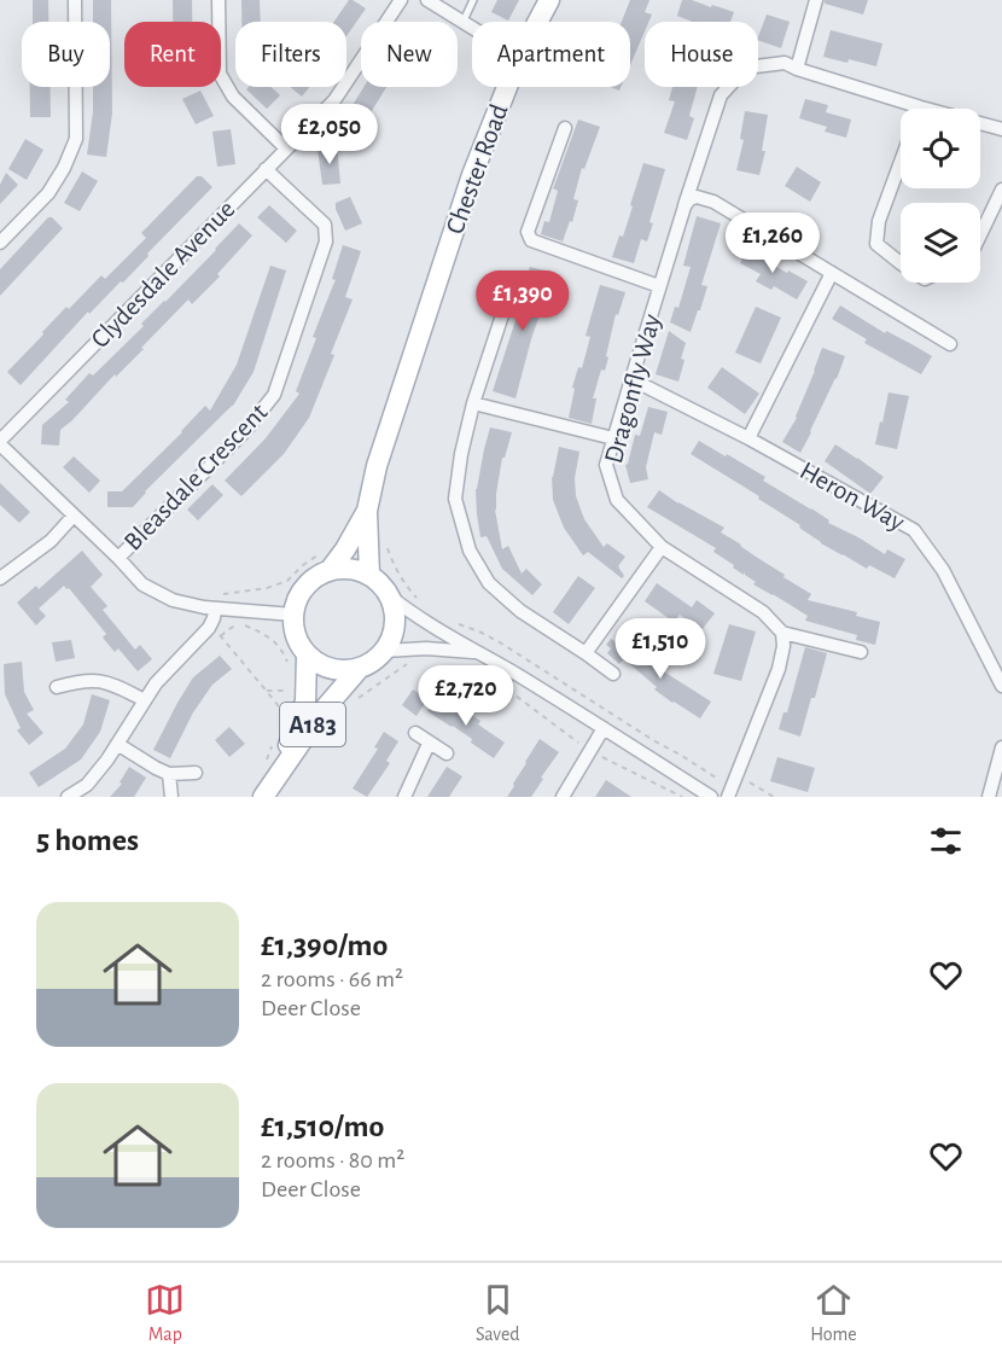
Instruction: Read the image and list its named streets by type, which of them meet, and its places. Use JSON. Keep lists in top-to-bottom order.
{
  "streets": {
    "main road": ["Chester Road", "A183"],
    "street": [
      "Clydesdale Avenue",
      "Dragonfly Way",
      "Bleasdale Crescent",
      "Heron Way"
    ]
  },
  "crossings": [
    ["Clydesdale Avenue", "Bleasdale Crescent"],
    ["Dragonfly Way", "Heron Way"]
  ],
  "page": {
    "chip": [
      "Buy",
      "Rent",
      "Filters",
      "New",
      "Apartment",
      "House"
    ],
    "price": [
      "£2,050",
      "£1,260",
      "£1,390",
      "£1,510",
      "£2,720"
    ],
    "heading": "5 homes",
    "list": [
      {
        "name": "£1,390/mo",
        "note": "2 rooms · 66 m² · Deer Close"
      },
      {
        "name": "£1,510/mo",
        "note": "2 rooms · 80 m² · Deer Close"
      }
    ],
    "tabs": ["Map", "Saved", "Home"]
  }
}
